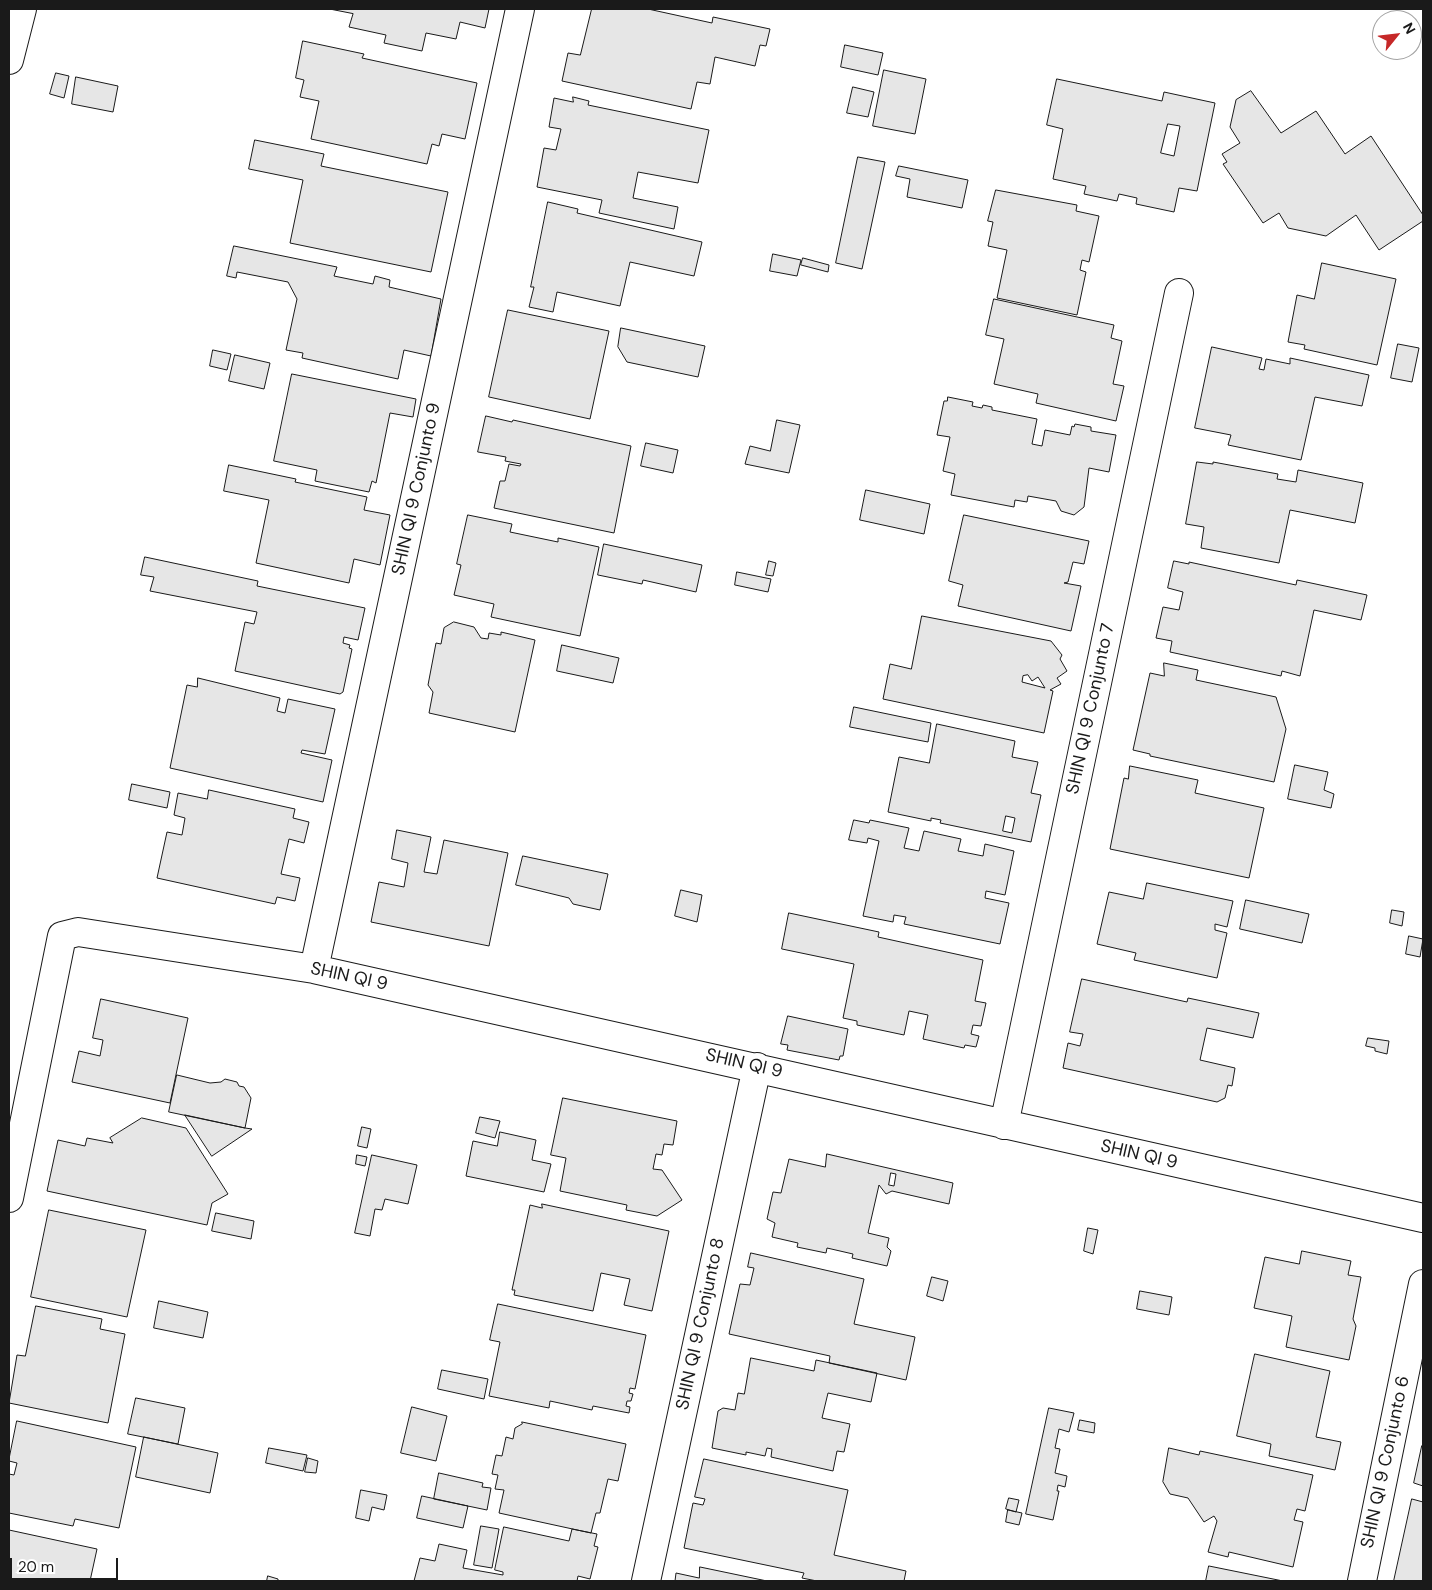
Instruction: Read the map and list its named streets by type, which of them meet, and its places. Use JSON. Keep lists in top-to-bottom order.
{
  "streets": {
    "street": [
      "SHIN QI 9 Conjunto 9",
      "SHIN QI 9 Conjunto 7",
      "SHIN QI 9",
      "SHIN QI 9 Conjunto 8",
      "SHIN QI 9 Conjunto 6"
    ]
  },
  "crossings": [
    ["SHIN QI 9 Conjunto 9", "SHIN QI 9"],
    ["SHIN QI 9 Conjunto 7", "SHIN QI 9"],
    ["SHIN QI 9", "SHIN QI 9 Conjunto 8"]
  ],
  "scale_bar": "20 m",
  "north": "top right"
}
